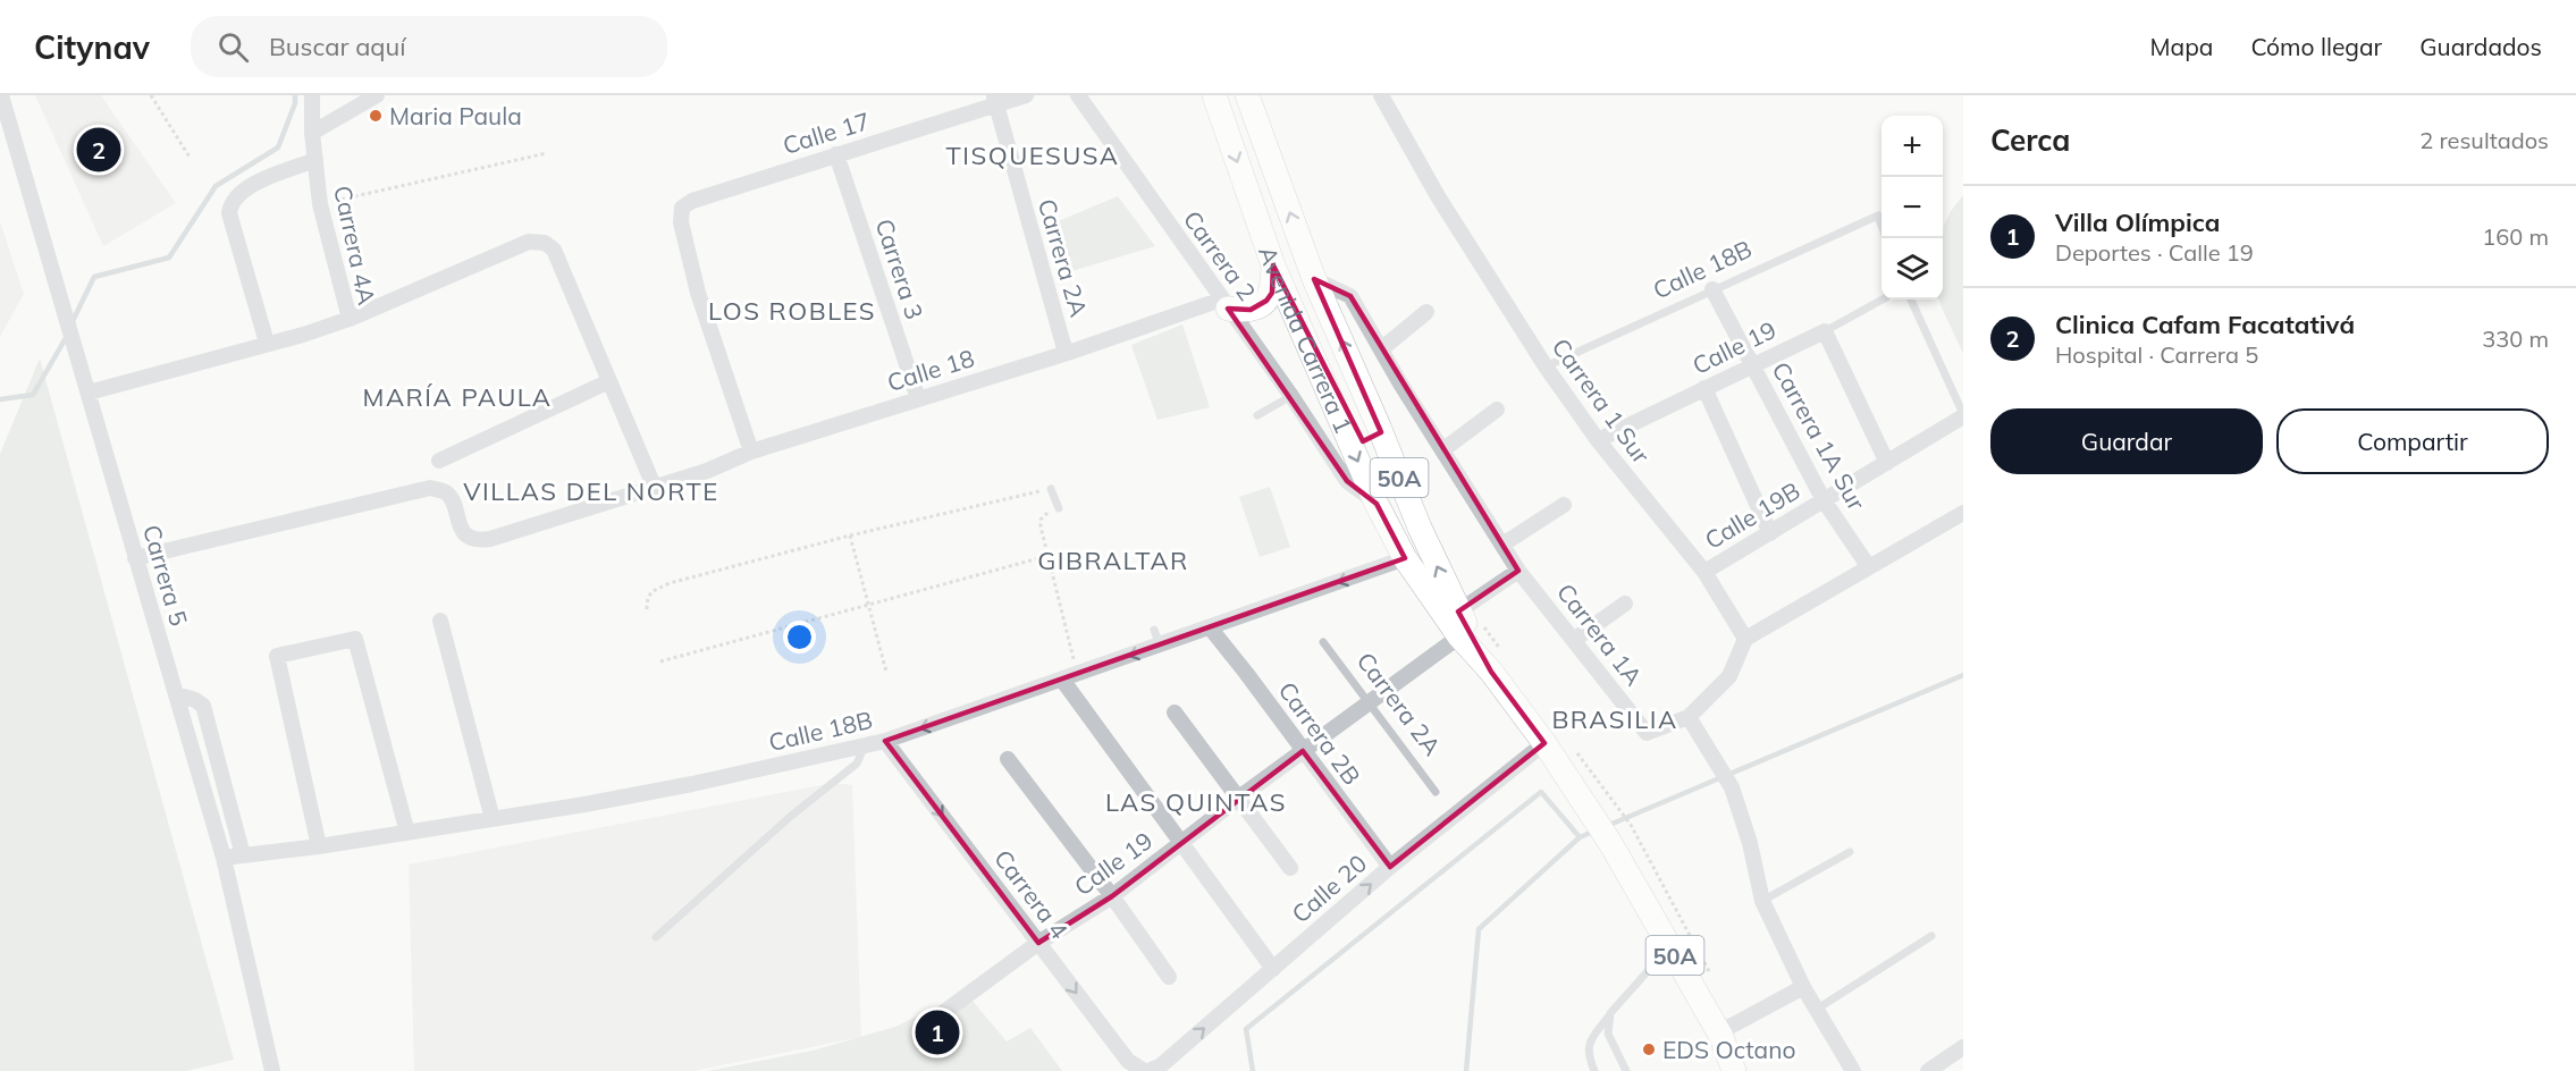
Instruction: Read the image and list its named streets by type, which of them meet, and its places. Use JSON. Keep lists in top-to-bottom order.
{
  "streets": {
    "main road": ["Avenida Carrera 1", "50A"],
    "street": [
      "Calle 17",
      "Carrera 4A",
      "Carrera 2",
      "Carrera 2A",
      "Carrera 3",
      "Calle 18B",
      "Calle 19",
      "Calle 18",
      "Carrera 1 Sur",
      "Carrera 1A Sur",
      "Calle 19B",
      "Carrera 5",
      "Carrera 1A",
      "Carrera 2B",
      "Calle 20",
      "Carrera 4"
    ]
  },
  "crossings": [
    ["Calle 17", "Carrera 2A"],
    ["Calle 17", "Carrera 3"],
    ["Calle 17", "Calle 18"],
    ["Carrera 4A", "Carrera 5"],
    ["Carrera 2", "Avenida Carrera 1"],
    ["Carrera 2", "Calle 18"],
    ["Carrera 2A", "Calle 19"],
    ["Carrera 2A", "Calle 18"],
    ["Carrera 3", "Calle 18"],
    ["Calle 18B", "Avenida Carrera 1"],
    ["Calle 18B", "Carrera 1 Sur"],
    ["Calle 18B", "Carrera 1A Sur"],
    ["Calle 18B", "Carrera 5"],
    ["Calle 18B", "Carrera 2B"],
    ["Calle 18B", "Carrera 4"],
    ["Avenida Carrera 1", "Calle 19"],
    ["Avenida Carrera 1", "Carrera 1A"],
    ["Avenida Carrera 1", "Calle 20"],
    ["Calle 19", "Carrera 1 Sur"],
    ["Calle 19", "Carrera 1A Sur"],
    ["Calle 19", "Carrera 2B"],
    ["Calle 19", "Carrera 4"],
    ["Calle 18", "Carrera 5"],
    ["Carrera 1 Sur", "Calle 19B"],
    ["Carrera 1A Sur", "Calle 19B"],
    ["Carrera 2B", "Calle 20"],
    ["Calle 20", "Carrera 4"]
  ],
  "one_way": ["Calle 20"],
  "districts": [
    "TISQUESUSA",
    "LOS ROBLES",
    "MARÍA PAULA",
    "VILLAS DEL NORTE",
    "GIBRALTAR",
    "BRASILIA",
    "LAS QUINTAS"
  ],
  "places": ["Maria Paula", "EDS Octano"],
  "page": {
    "header": "Citynav",
    "search": "Buscar aquí",
    "nav": ["Mapa", "Cómo llegar", "Guardados"],
    "heading": ["Cerca", "2 resultados"],
    "map_buttons": ["+", "−"],
    "pins": ["2", "1"],
    "list": [
      {
        "mark": "1",
        "name": "Villa Olímpica",
        "note": "Deportes · Calle 19",
        "value": "160 m"
      },
      {
        "mark": "2",
        "name": "Clinica Cafam Facatativá",
        "note": "Hospital · Carrera 5",
        "value": "330 m"
      }
    ],
    "buttons": ["Guardar", "Compartir"]
  }
}
